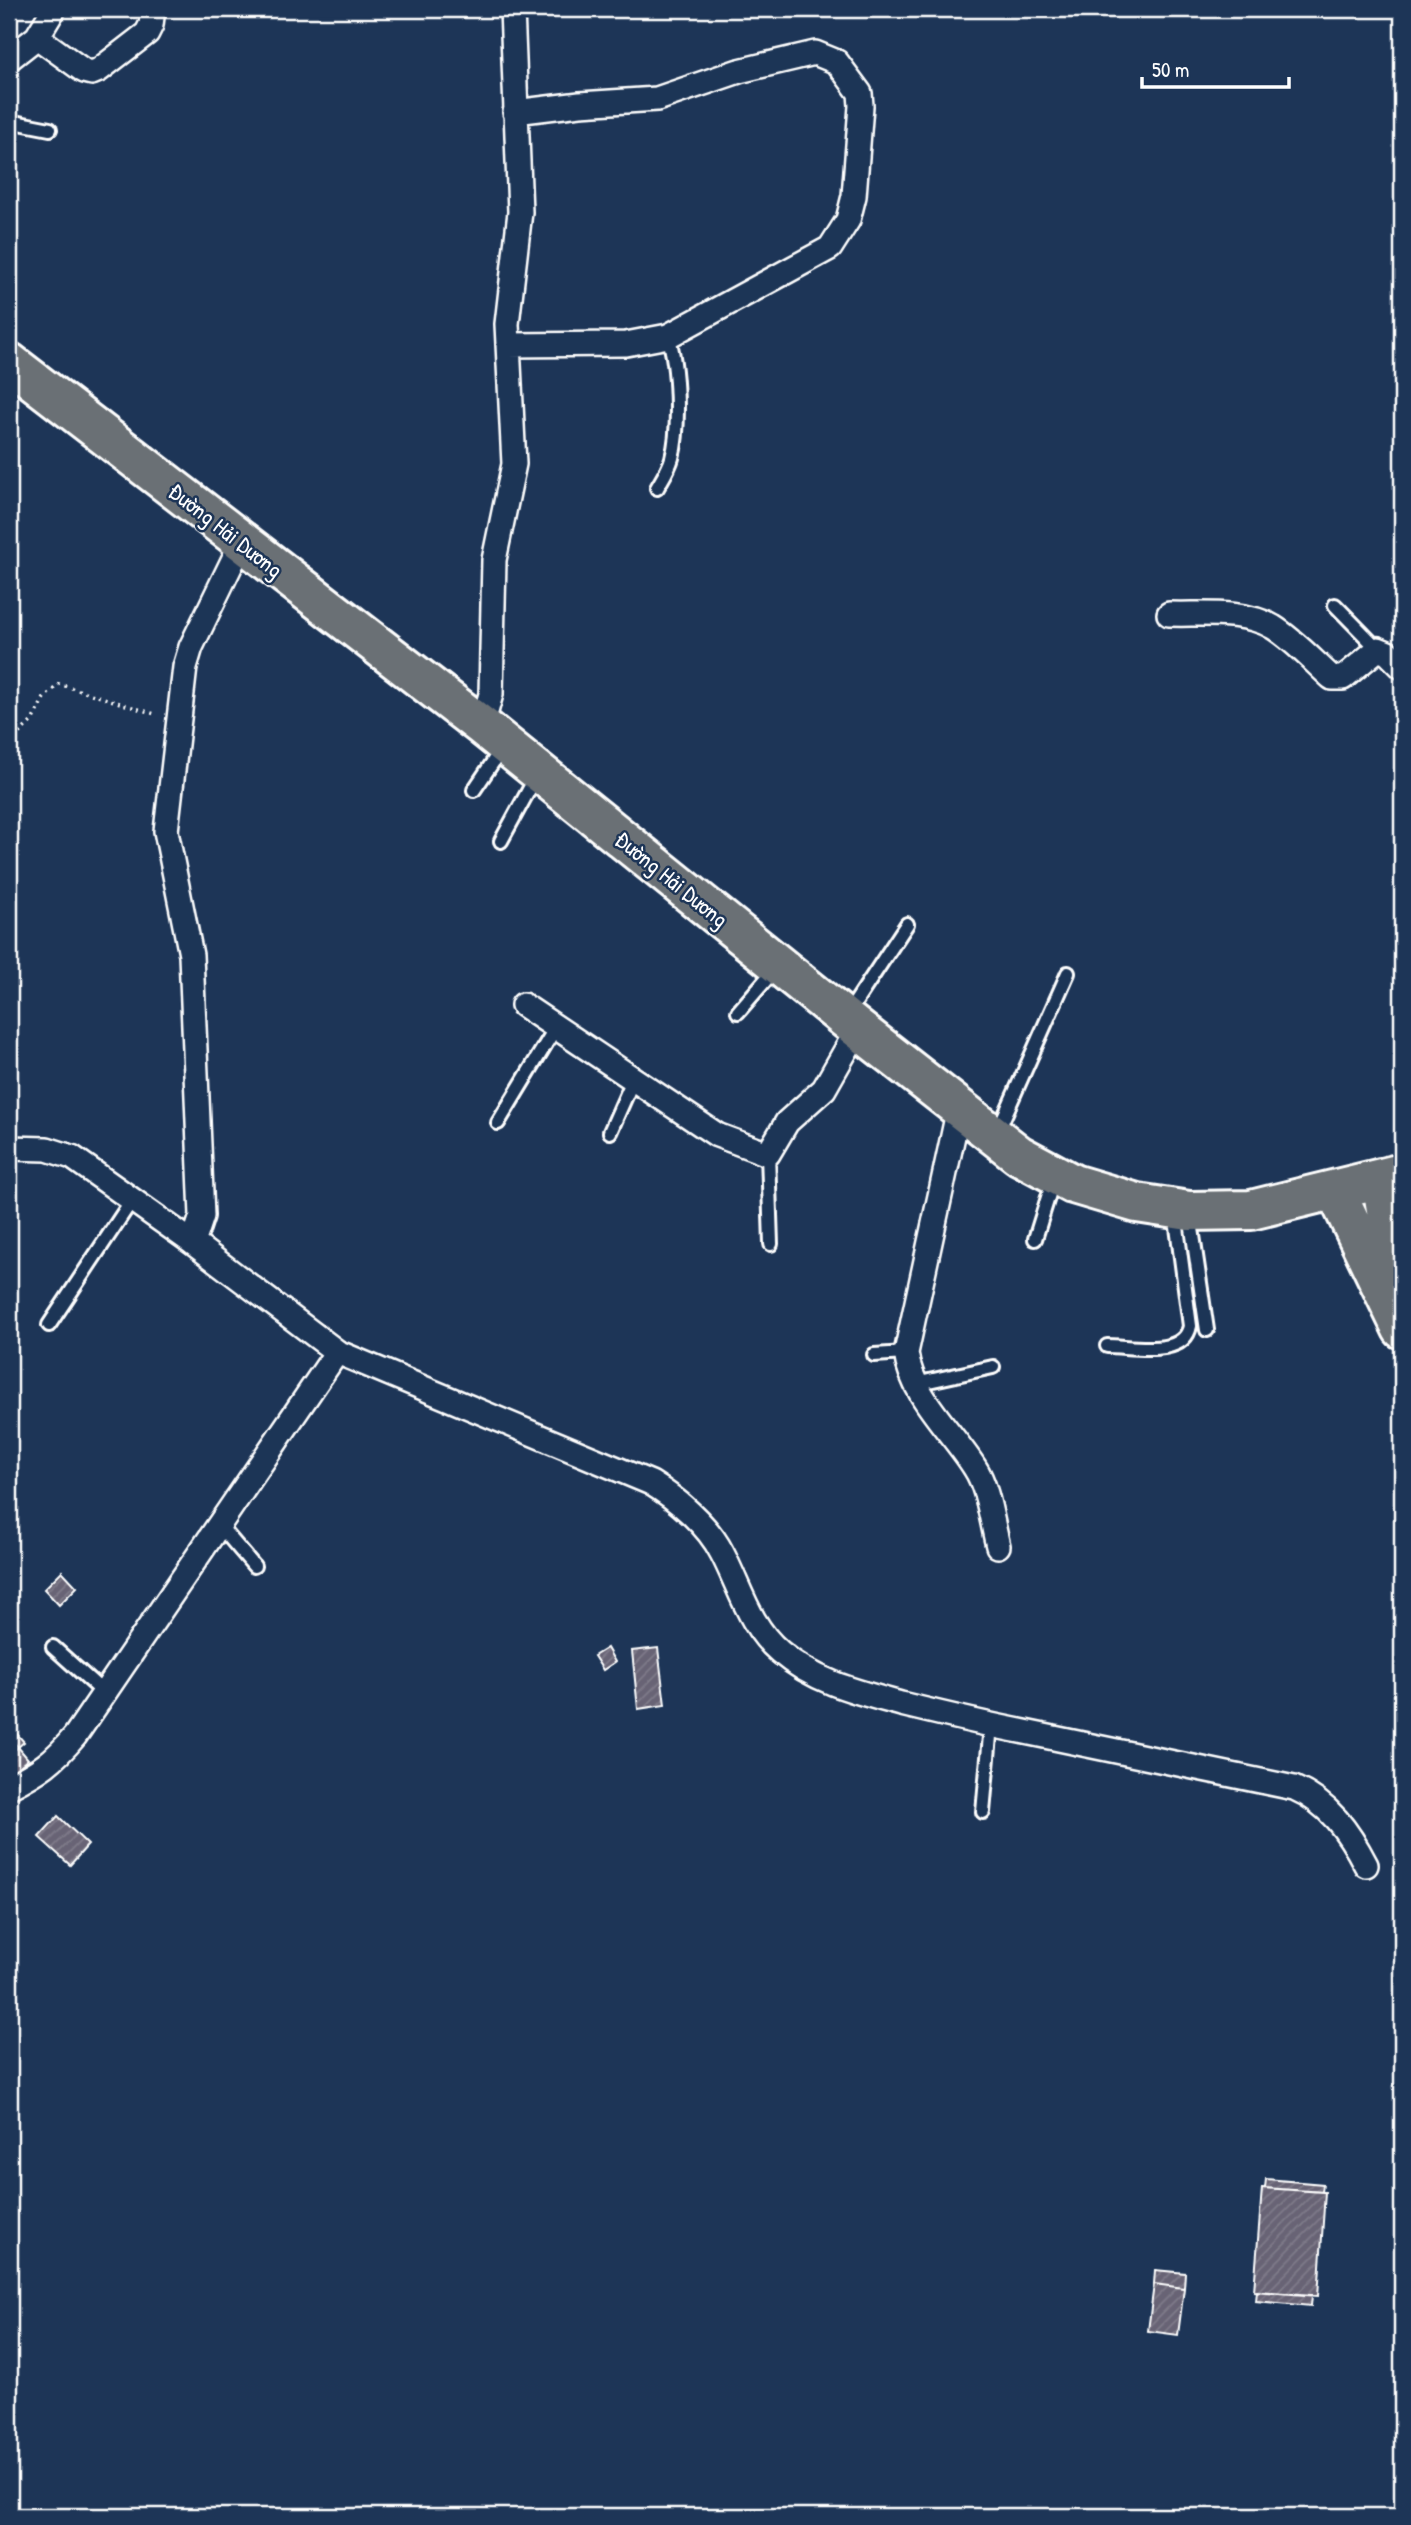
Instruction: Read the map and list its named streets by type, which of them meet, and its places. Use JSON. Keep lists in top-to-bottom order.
{
  "streets": {
    "highway": ["Đường Hải Dương"]
  },
  "scale_bar": "50 m"
}
